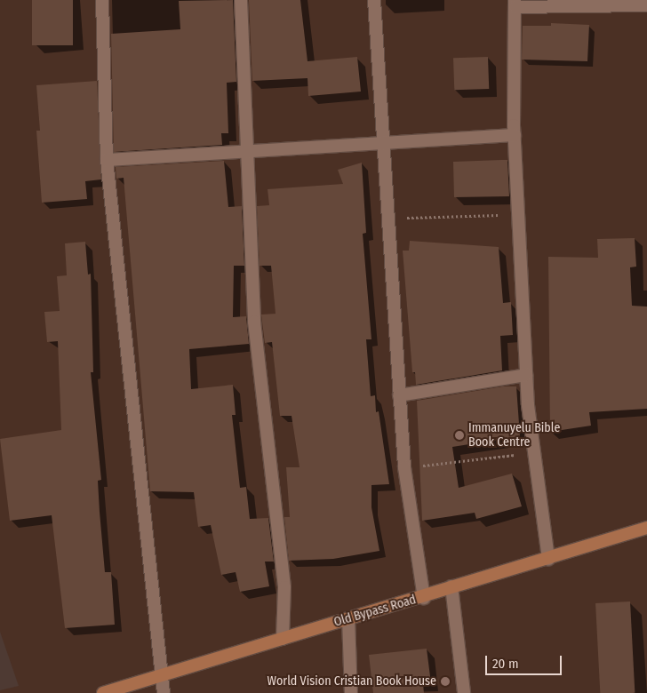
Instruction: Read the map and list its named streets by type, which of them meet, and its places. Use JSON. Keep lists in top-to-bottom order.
{
  "streets": {
    "main road": ["Old Bypass Road"]
  },
  "places": ["Immanuyelu Bible Book Centre", "World Vision Cristian Book House"],
  "scale_bar": "20 m"
}
